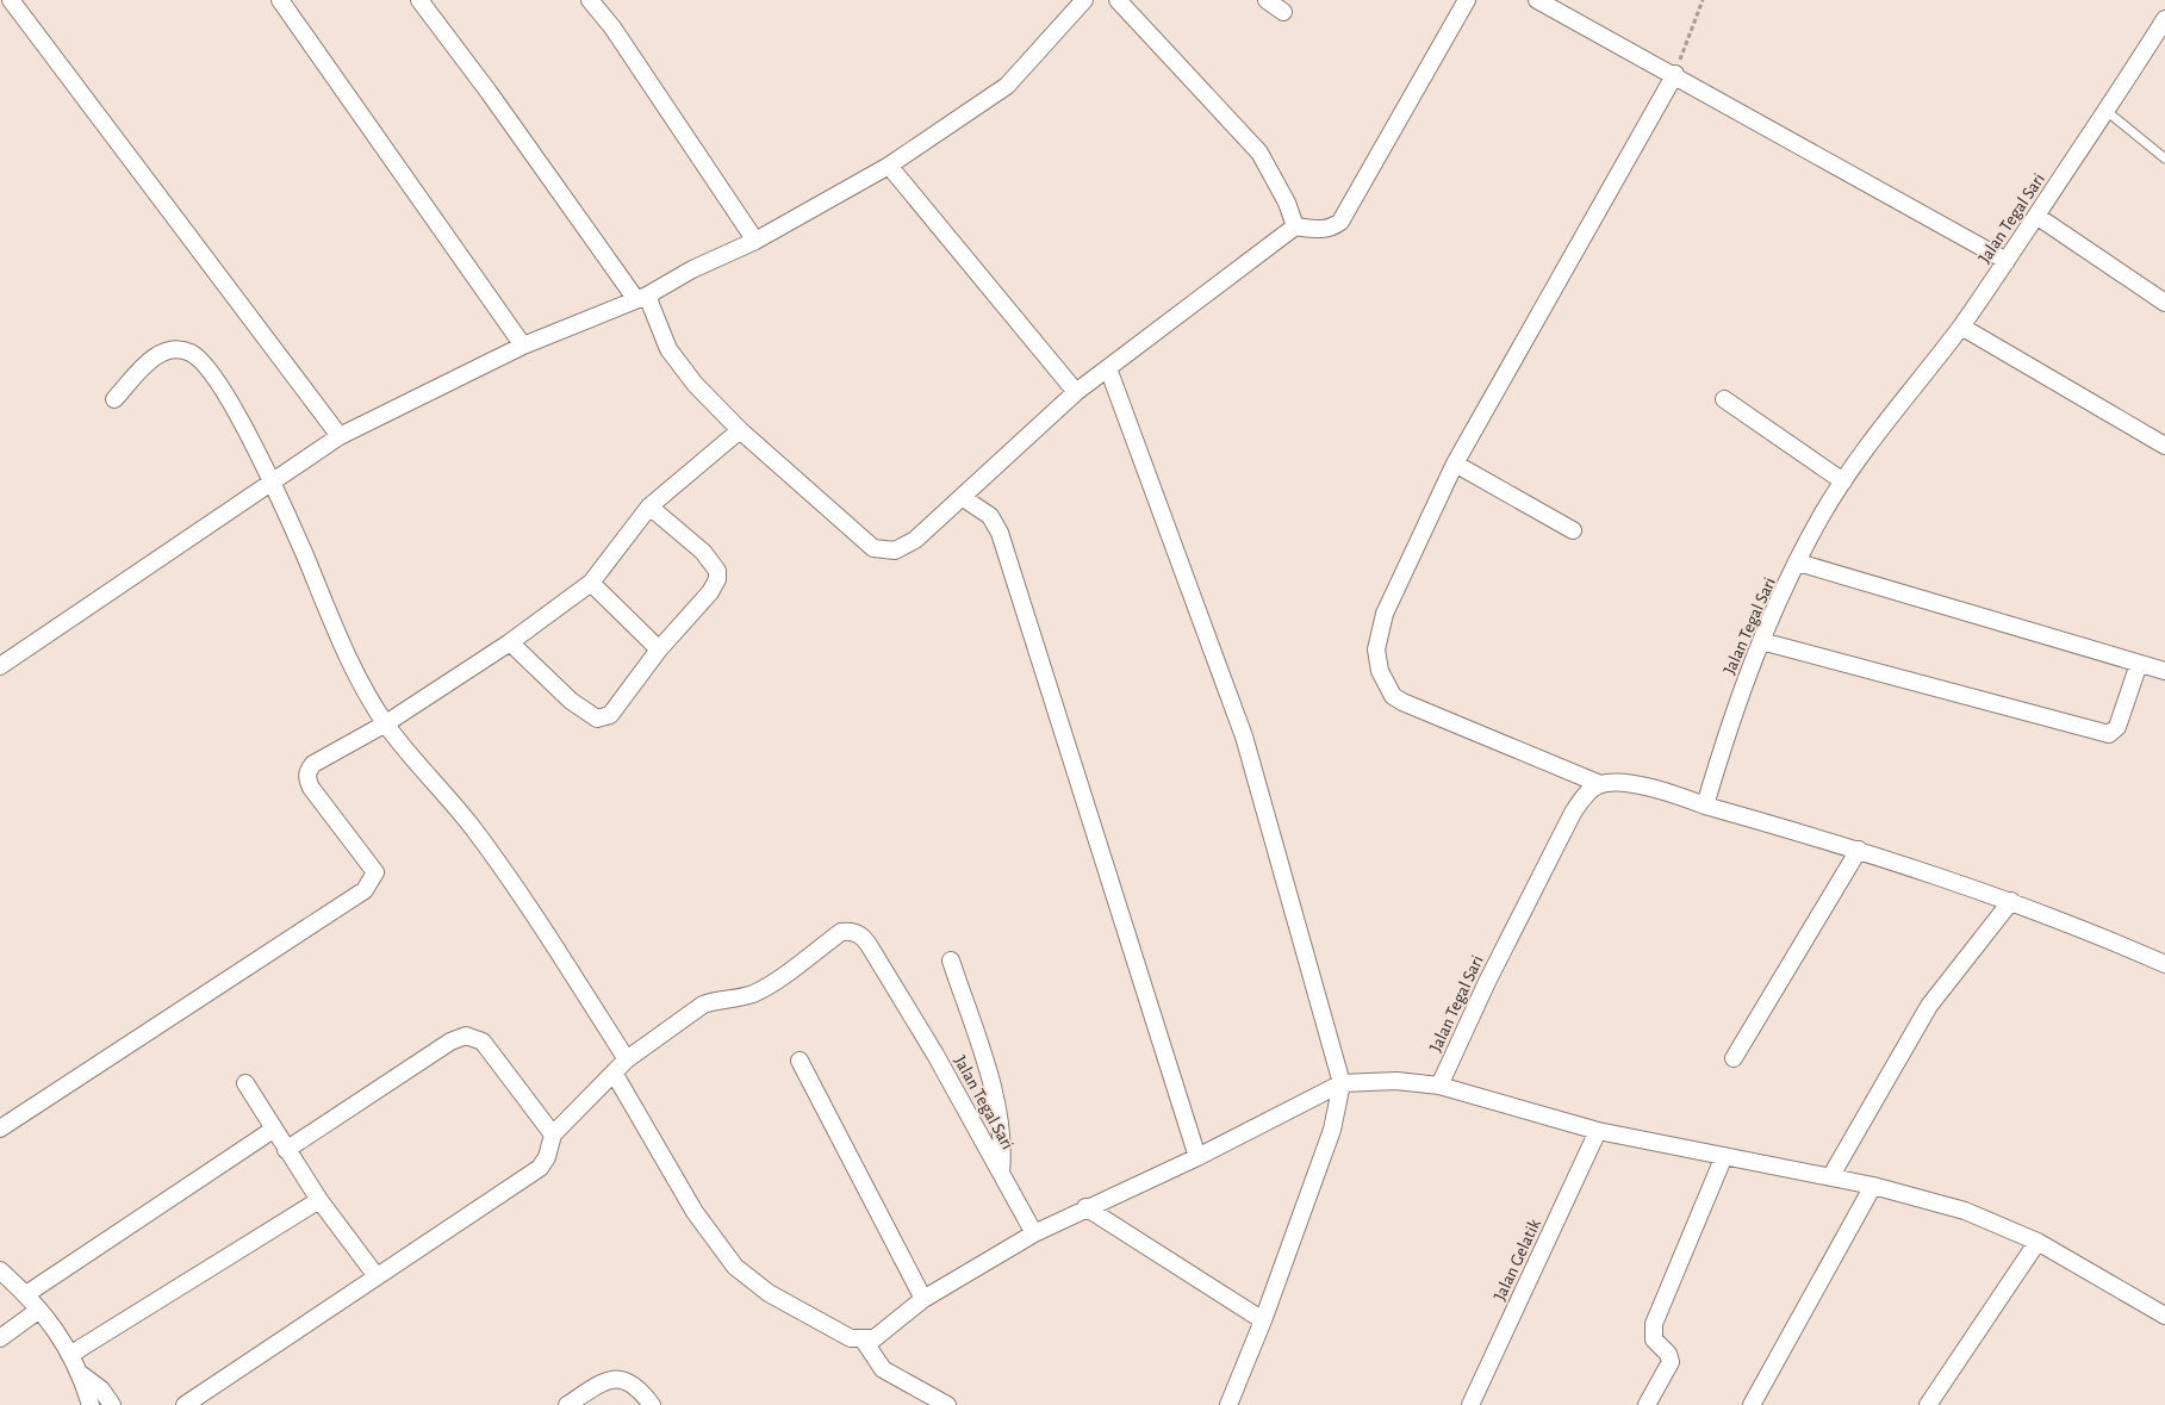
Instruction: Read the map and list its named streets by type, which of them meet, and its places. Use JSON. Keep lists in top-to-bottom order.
{
  "streets": {
    "street": ["Jalan Tegal Sari", "Jalan Gelatik"]
  }
}
